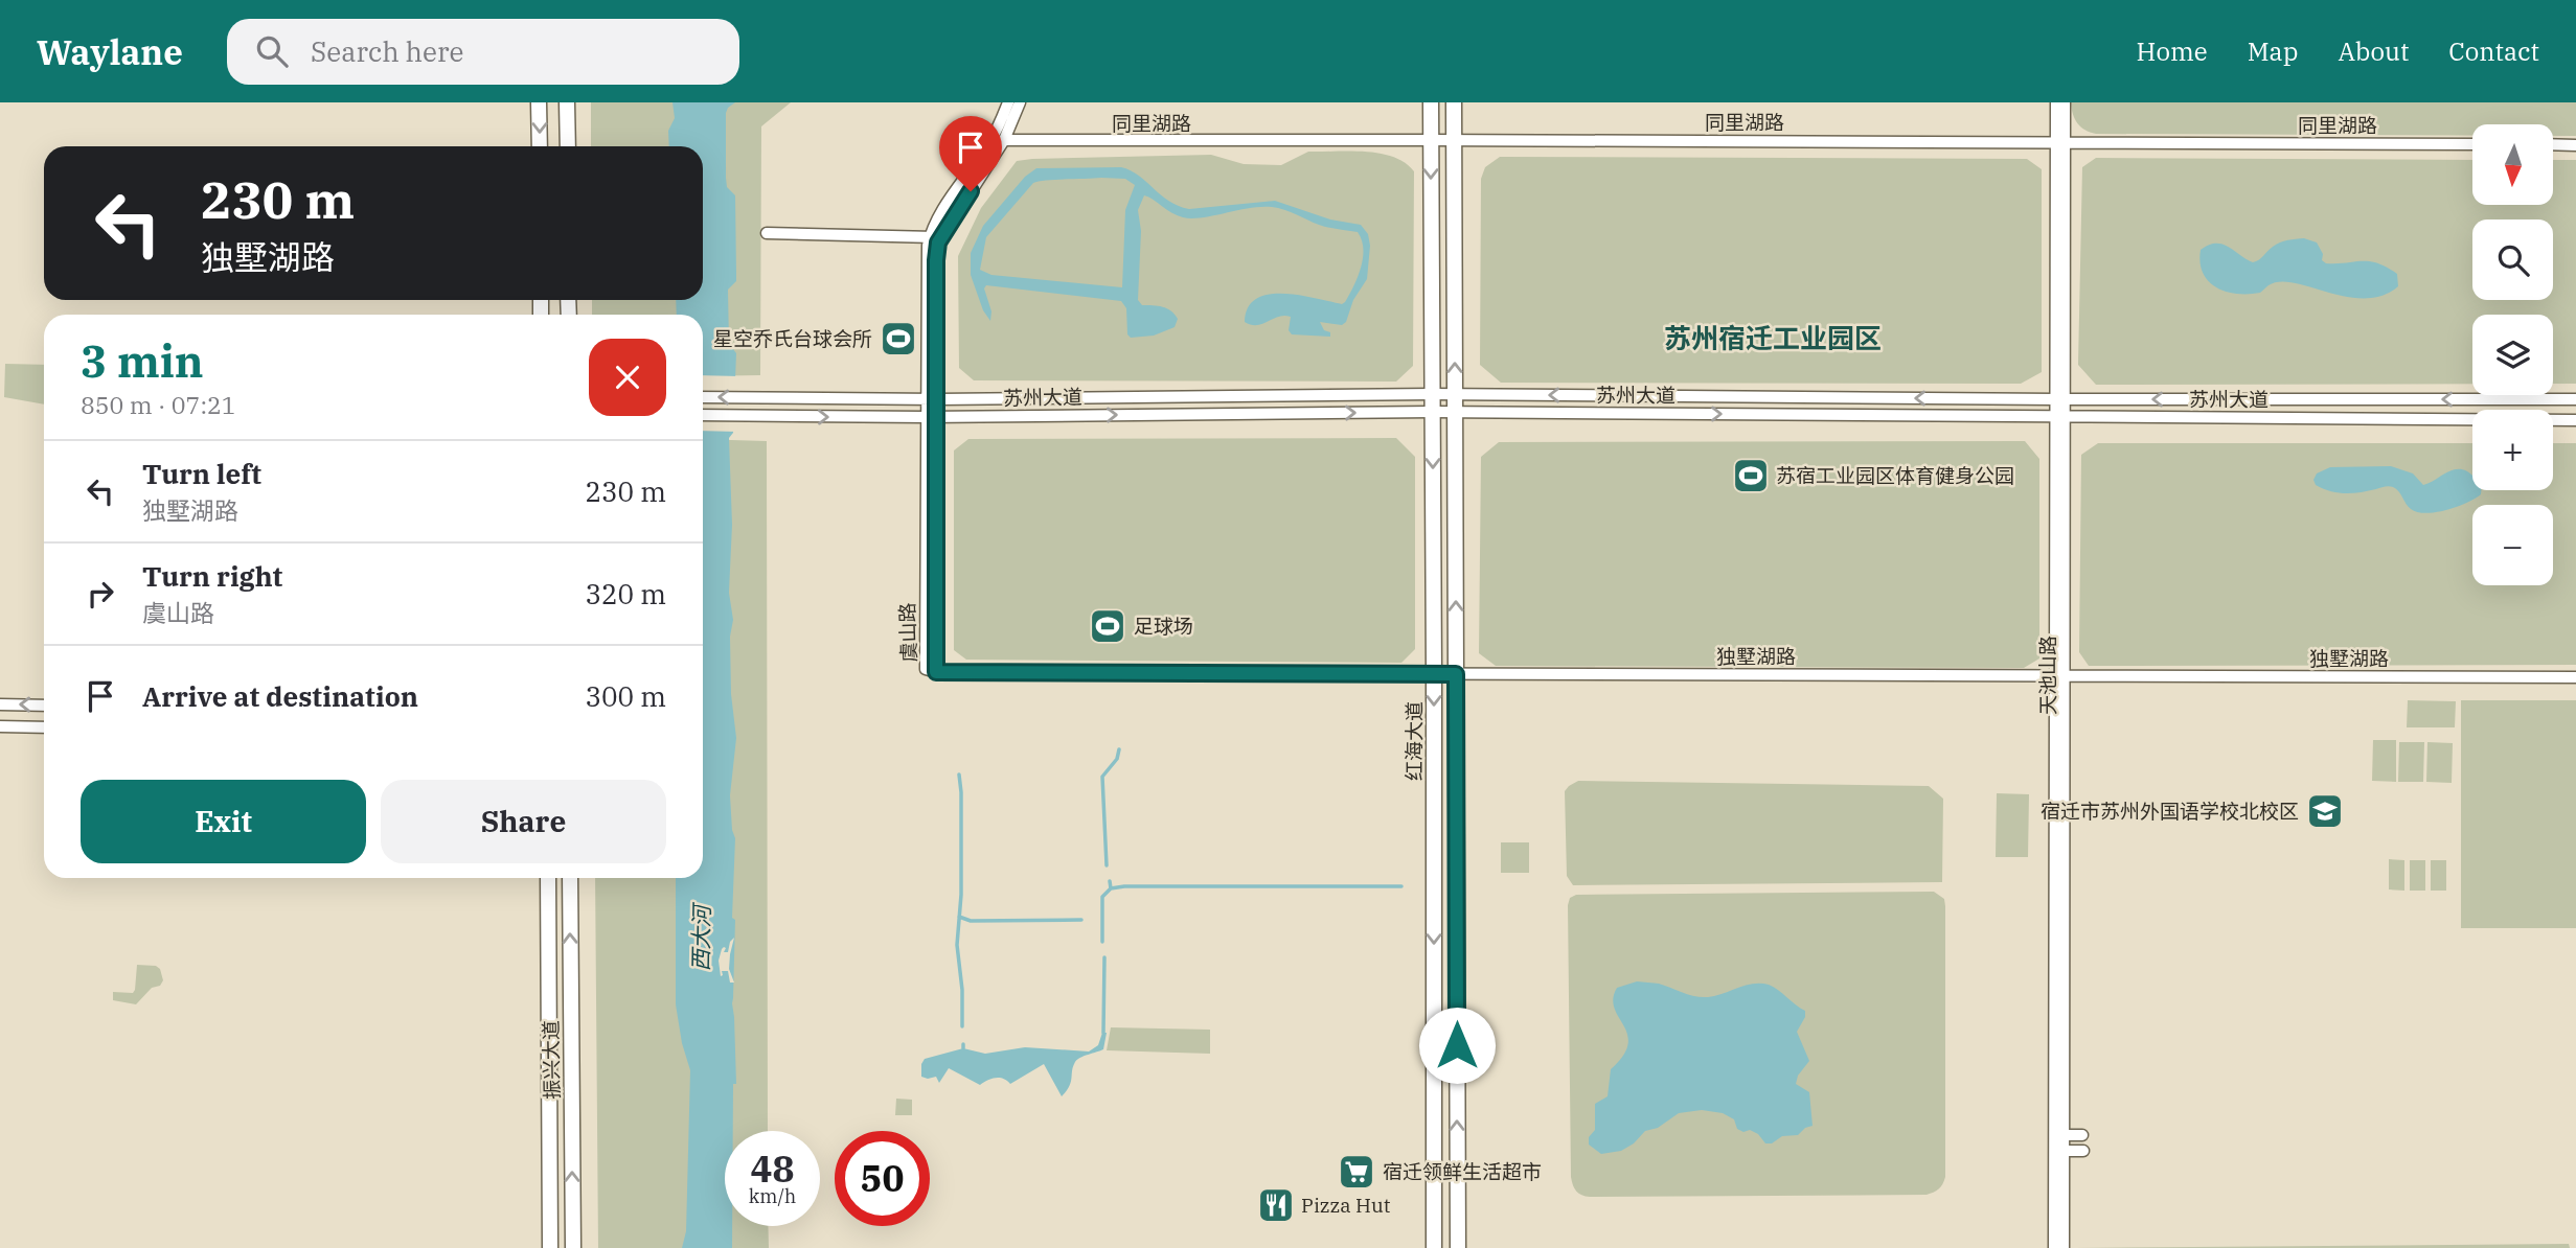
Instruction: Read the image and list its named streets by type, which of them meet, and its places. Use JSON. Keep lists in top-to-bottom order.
{
  "streets": {
    "main road": ["红海大道", "振兴大道"],
    "street": [
      "同里湖路",
      "苏州大道",
      "虞山路",
      "独墅湖路",
      "天池山路"
    ]
  },
  "crossings": [
    ["同里湖路", "虞山路"],
    ["同里湖路", "天池山路"],
    ["同里湖路", "红海大道"],
    ["苏州大道", "虞山路"],
    ["苏州大道", "天池山路"],
    ["苏州大道", "红海大道"],
    ["虞山路", "独墅湖路"],
    ["独墅湖路", "天池山路"],
    ["独墅湖路", "红海大道"]
  ],
  "districts": ["苏州宿迁工业园区"],
  "water": ["西大河"],
  "places": {
    "sports": ["星空乔氏台球会所", "苏宿工业园区体育健身公园", "足球场"],
    "school or university": ["宿迁市苏州外国语学校北校区"],
    "supermarket": ["宿迁领鲜生活超市"],
    "restaurant": ["Pizza Hut"]
  },
  "north": "bottom",
  "page": {
    "header": "Waylane",
    "search": "Search here",
    "nav": [
      "Home",
      "Map",
      "About",
      "Contact"
    ],
    "map_buttons": ["+", "−"],
    "turn": ["230 m", "独墅湖路"],
    "heading": ["3 min", "850 m · 07:21"],
    "list": [
      {
        "name": "Turn left",
        "note": "独墅湖路",
        "value": "230 m"
      },
      {
        "name": "Turn right",
        "note": "虞山路",
        "value": "320 m"
      },
      {
        "name": "Arrive at destination",
        "value": "300 m"
      }
    ],
    "buttons": ["Exit", "Share"],
    "speed": "48 km/h",
    "limit": "50"
  }
}
